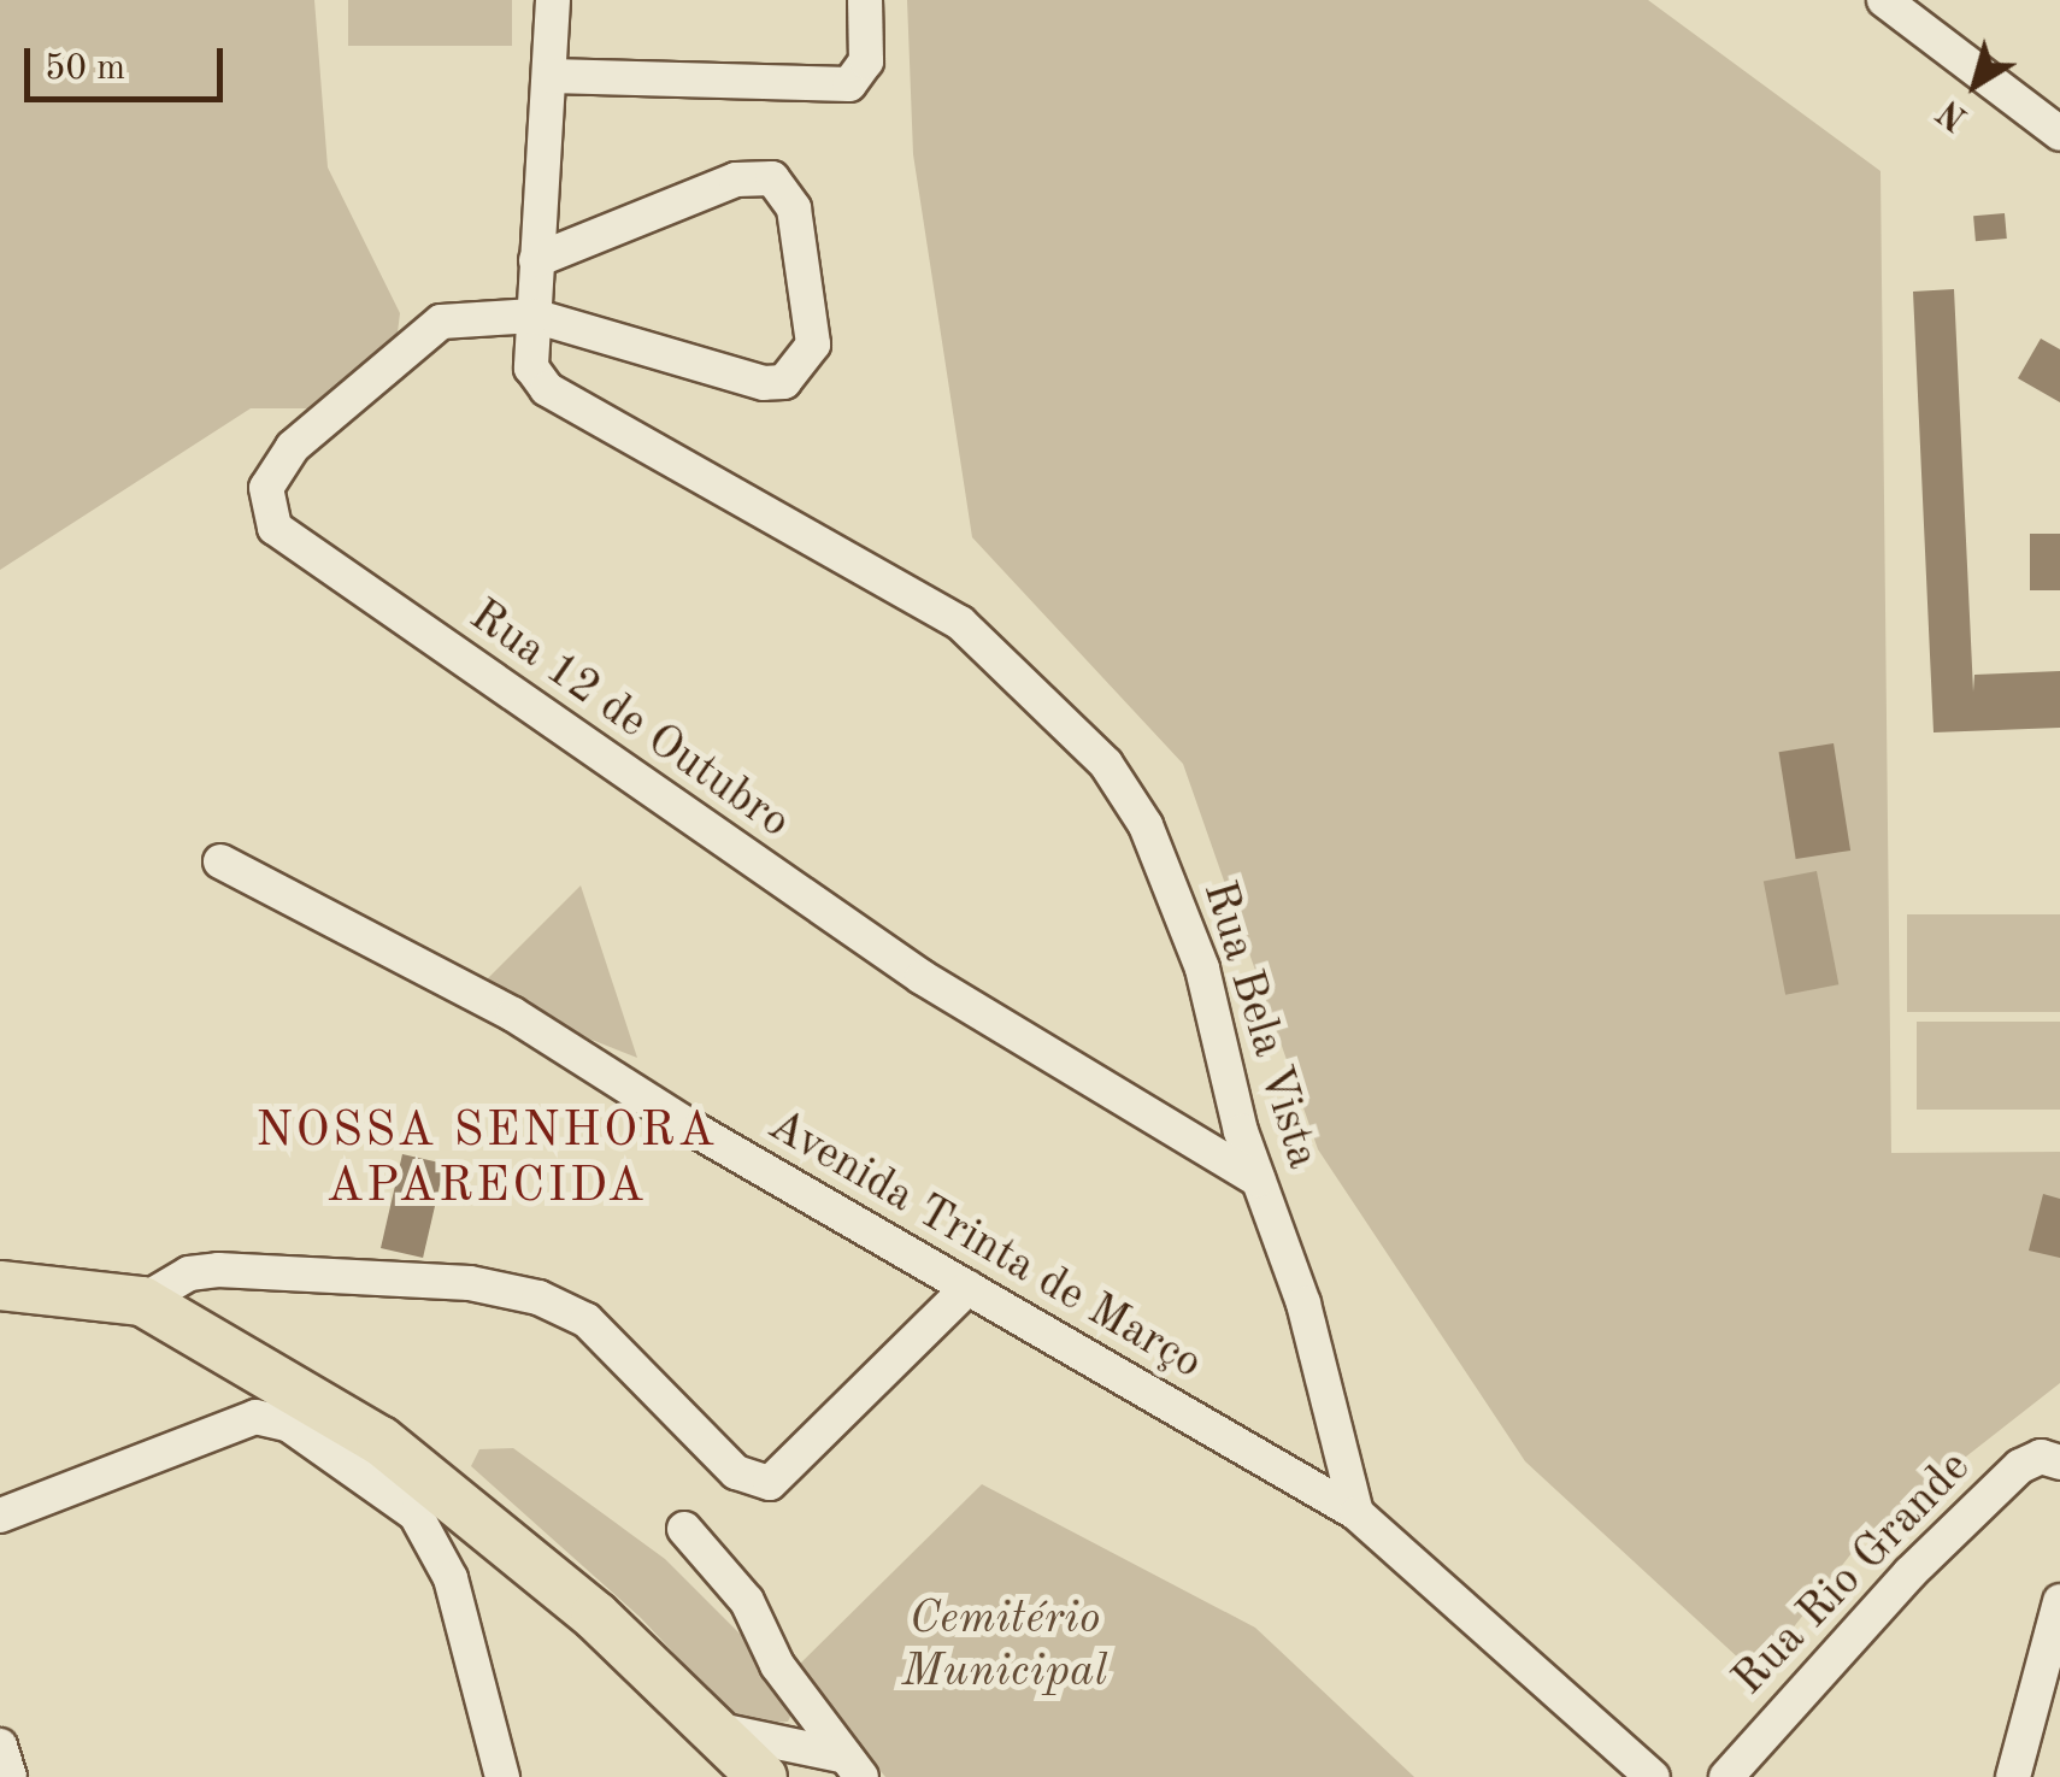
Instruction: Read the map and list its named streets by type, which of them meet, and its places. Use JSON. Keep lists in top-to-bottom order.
{
  "streets": {
    "street": [
      "Rua 12 de Outubro",
      "Rua Bela Vista",
      "Avenida Trinta de Março",
      "Rua Rio Grande"
    ]
  },
  "crossings": [
    ["Rua 12 de Outubro", "Rua Bela Vista"],
    ["Rua Bela Vista", "Avenida Trinta de Março"]
  ],
  "districts": ["NOSSA SENHORA APARECIDA"],
  "parks": ["Cemitério Municipal"],
  "scale_bar": "50 m",
  "north": "bottom left"
}
